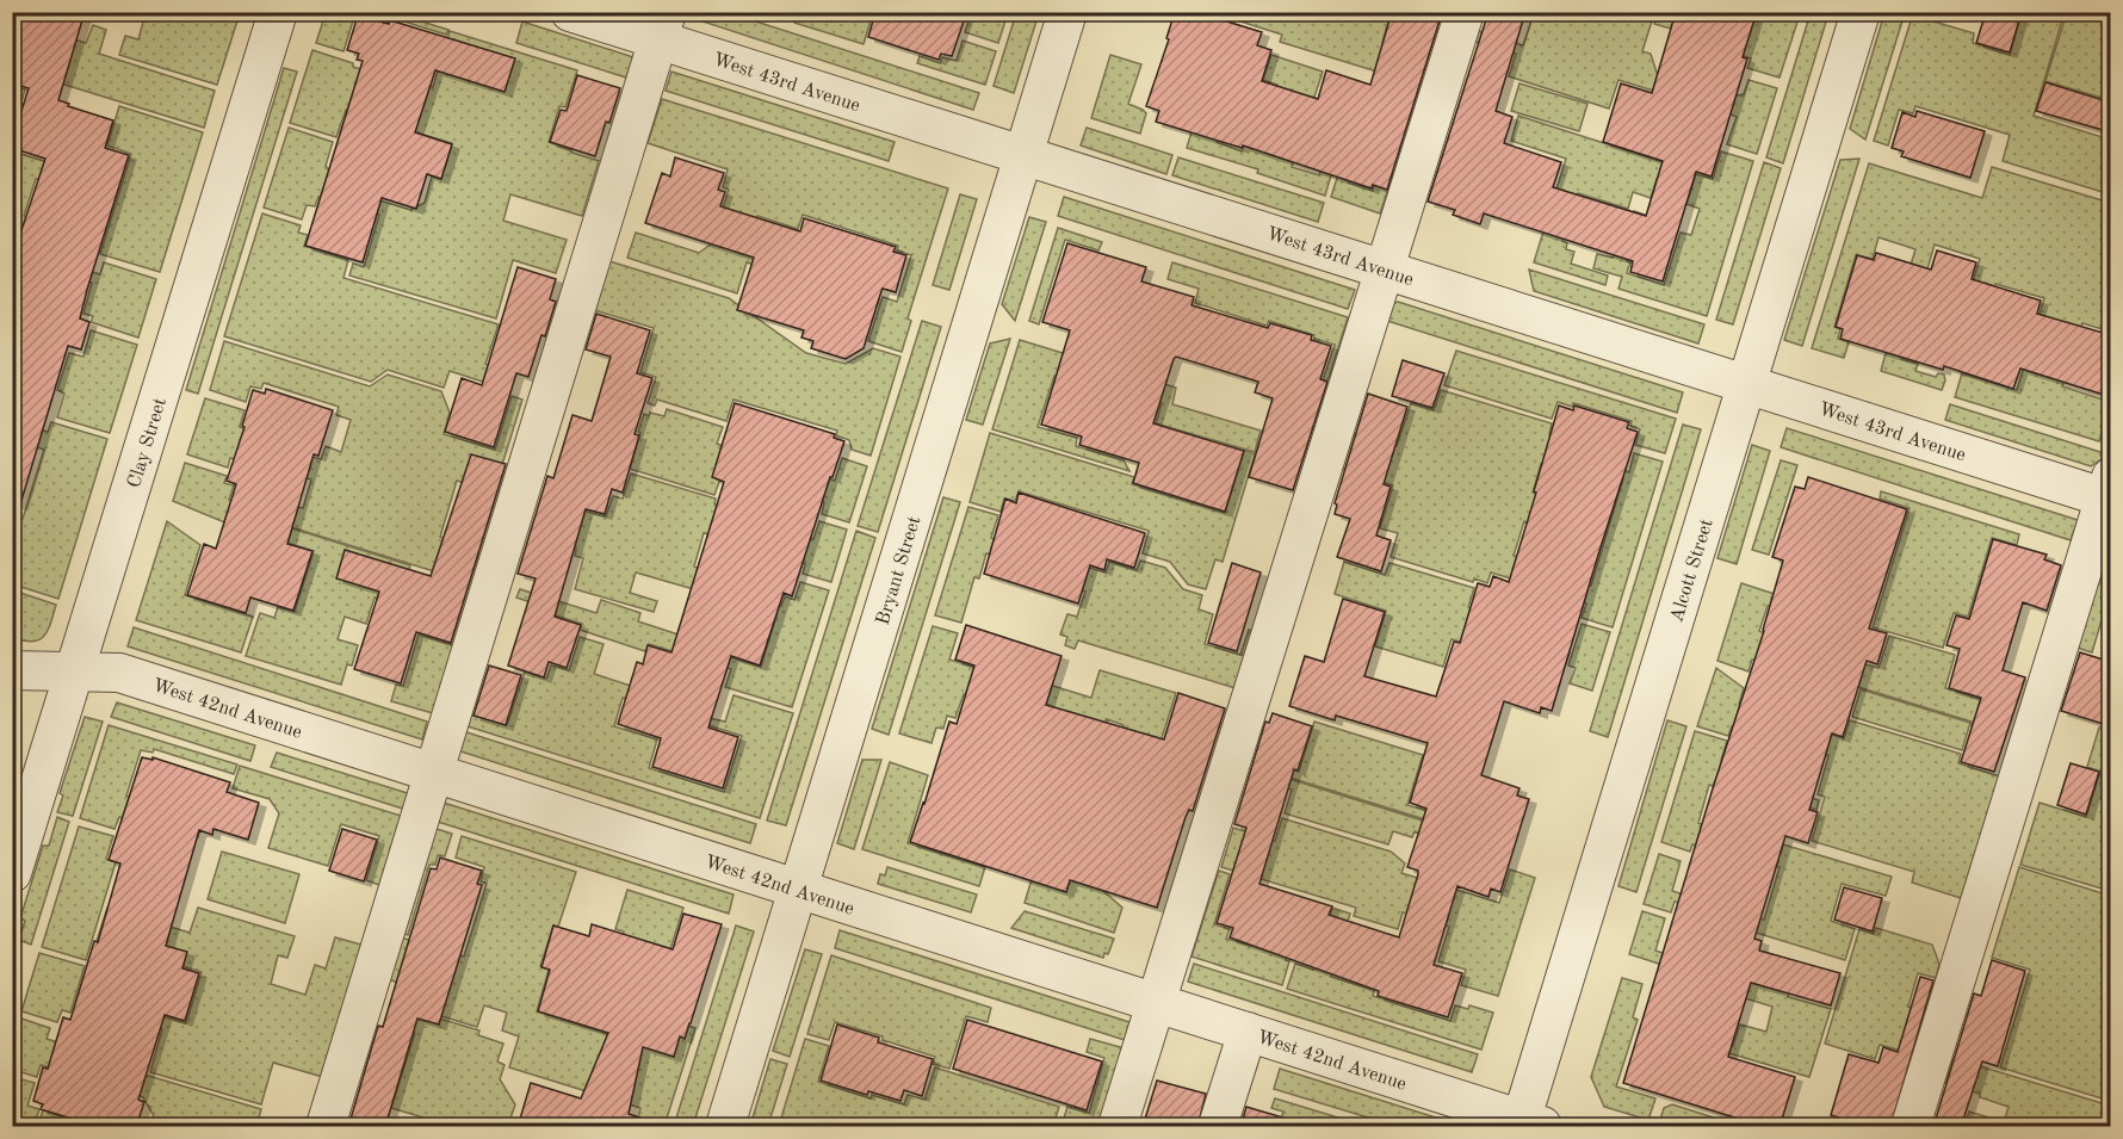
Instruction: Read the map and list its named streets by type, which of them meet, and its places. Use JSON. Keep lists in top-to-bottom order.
{
  "streets": {
    "street": [
      "West 43rd Avenue",
      "Clay Street",
      "Bryant Street",
      "Alcott Street",
      "West 42nd Avenue"
    ]
  },
  "crossings": [
    ["West 43rd Avenue", "Bryant Street"],
    ["West 43rd Avenue", "Alcott Street"],
    ["Clay Street", "West 42nd Avenue"],
    ["Bryant Street", "West 42nd Avenue"],
    ["Alcott Street", "West 42nd Avenue"]
  ]
}
